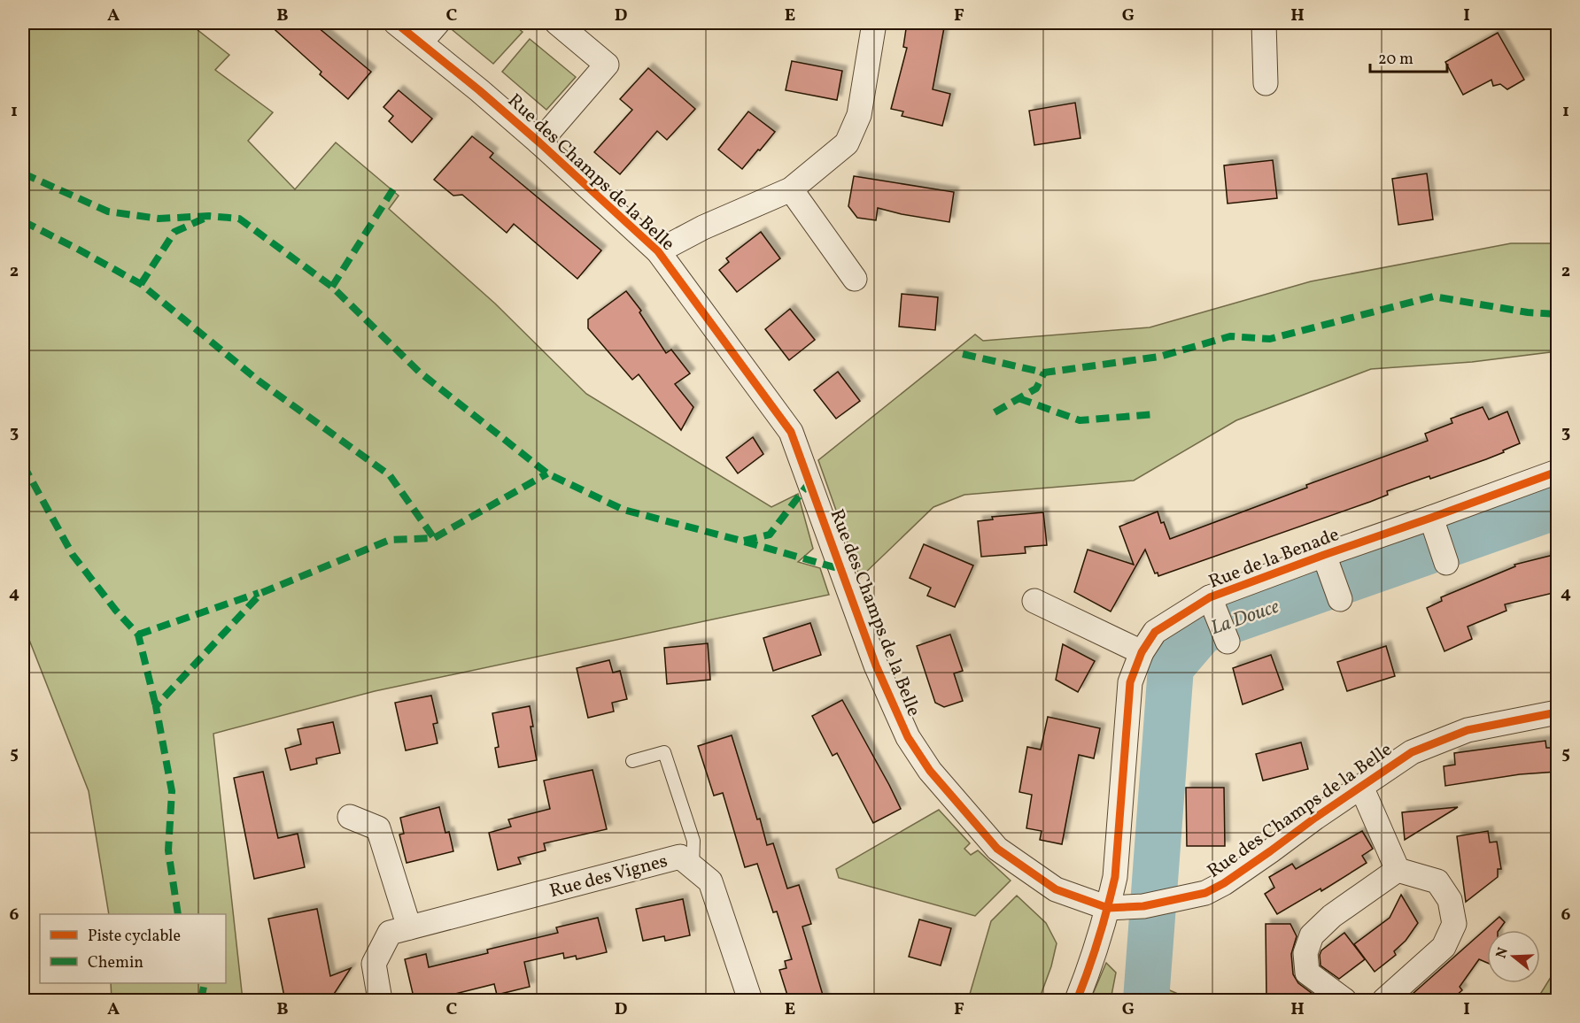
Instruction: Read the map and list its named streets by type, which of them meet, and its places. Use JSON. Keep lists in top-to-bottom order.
{
  "streets": {
    "street": ["Rue des Champs de la Belle", "Rue de la Benade", "Rue des Vignes"]
  },
  "crossings": [
    ["Rue des Champs de la Belle", "Rue de la Benade"]
  ],
  "water": ["La Douce"],
  "legend": ["Piste cyclable", "Chemin"],
  "scale_bar": "20 m",
  "north": "left",
  "grid": {
    "columns": [
      "A",
      "B",
      "C",
      "D",
      "E",
      "F",
      "G",
      "H",
      "I"
    ],
    "rows": [
      "1",
      "2",
      "3",
      "4",
      "5",
      "6"
    ]
  }
}
